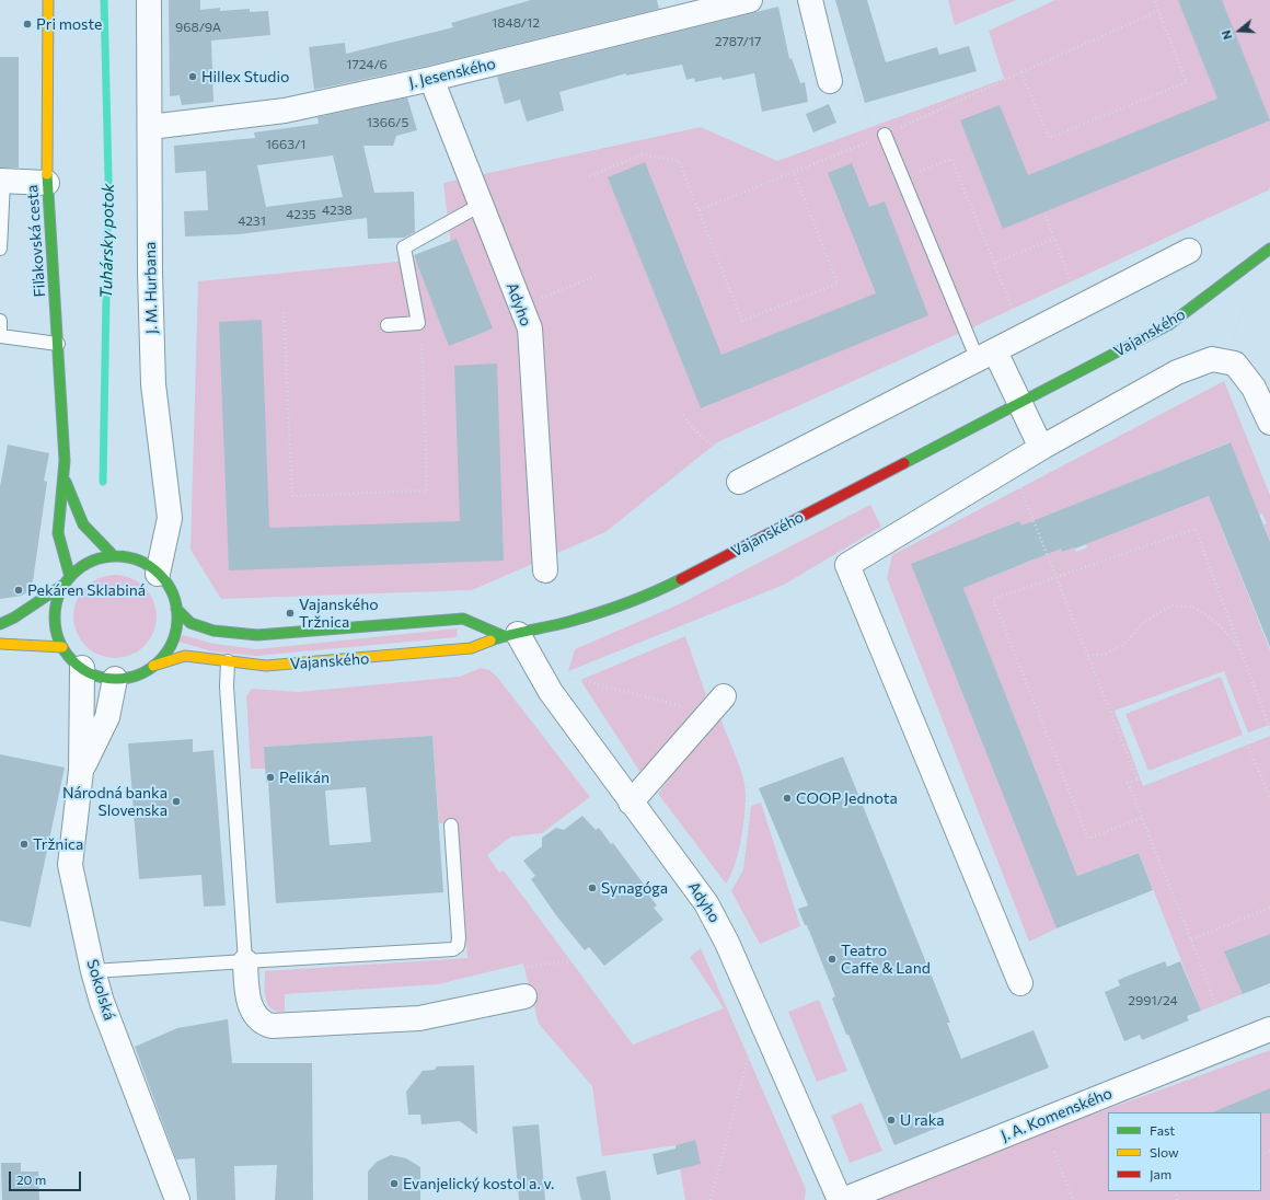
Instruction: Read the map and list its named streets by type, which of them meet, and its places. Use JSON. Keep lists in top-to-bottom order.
{
  "streets": {
    "main road": ["Fiľakovská cesta", "Vajanského"],
    "street": [
      "J. Jesenského",
      "J. M. Hurbana",
      "Adyho",
      "Sokolská",
      "J. A. Komenského"
    ]
  },
  "crossings": [
    ["J. Jesenského", "J. M. Hurbana"],
    ["J. Jesenského", "Adyho"],
    ["Fiľakovská cesta", "J. M. Hurbana"],
    ["Fiľakovská cesta", "Vajanského"],
    ["Fiľakovská cesta", "Sokolská"],
    ["J. M. Hurbana", "Vajanského"],
    ["J. M. Hurbana", "Sokolská"],
    ["Adyho", "Vajanského"],
    ["Vajanského", "Sokolská"]
  ],
  "water": ["Tuhársky potok"],
  "places": [
    "Pri moste",
    "Hillex Studio",
    "Pekáren Sklabiná",
    "Vajanského Tržnica",
    "Pelikán",
    "COOP Jednota",
    "Národná banka Slovenska",
    "Tržnica",
    "Synagóga",
    "Teatro Caffe & Land",
    "U raka",
    "Evanjelický kostol a. v."
  ],
  "house_numbers": [
    "1848/12",
    "968/9A",
    "2787/17",
    "1724/6",
    "1366/5",
    "1663/1",
    "4238",
    "4235",
    "4231",
    "2991/24"
  ],
  "legend": ["Fast", "Slow", "Jam"],
  "scale_bar": "20 m",
  "north": "left"
}
